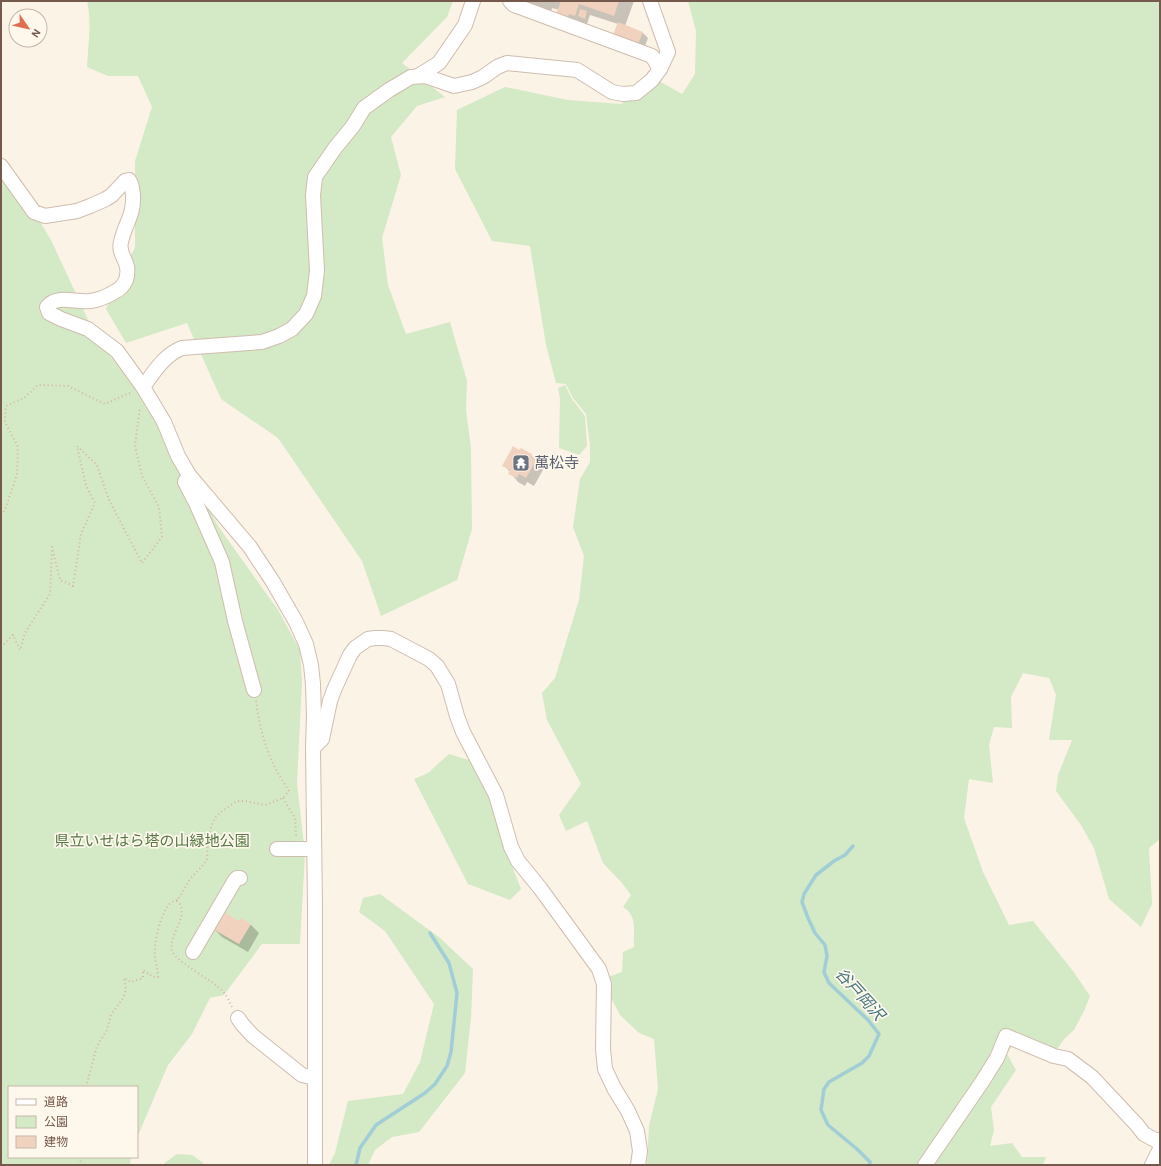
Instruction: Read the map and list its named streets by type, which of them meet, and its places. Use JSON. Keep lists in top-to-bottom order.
{
  "water": ["谷戸岡沢"],
  "parks": ["県立いせはら塔の山緑地公園"],
  "places": {
    "temple": ["萬松寺"]
  },
  "legend": ["道路", "公園", "建物"],
  "north": "bottom right"
}
